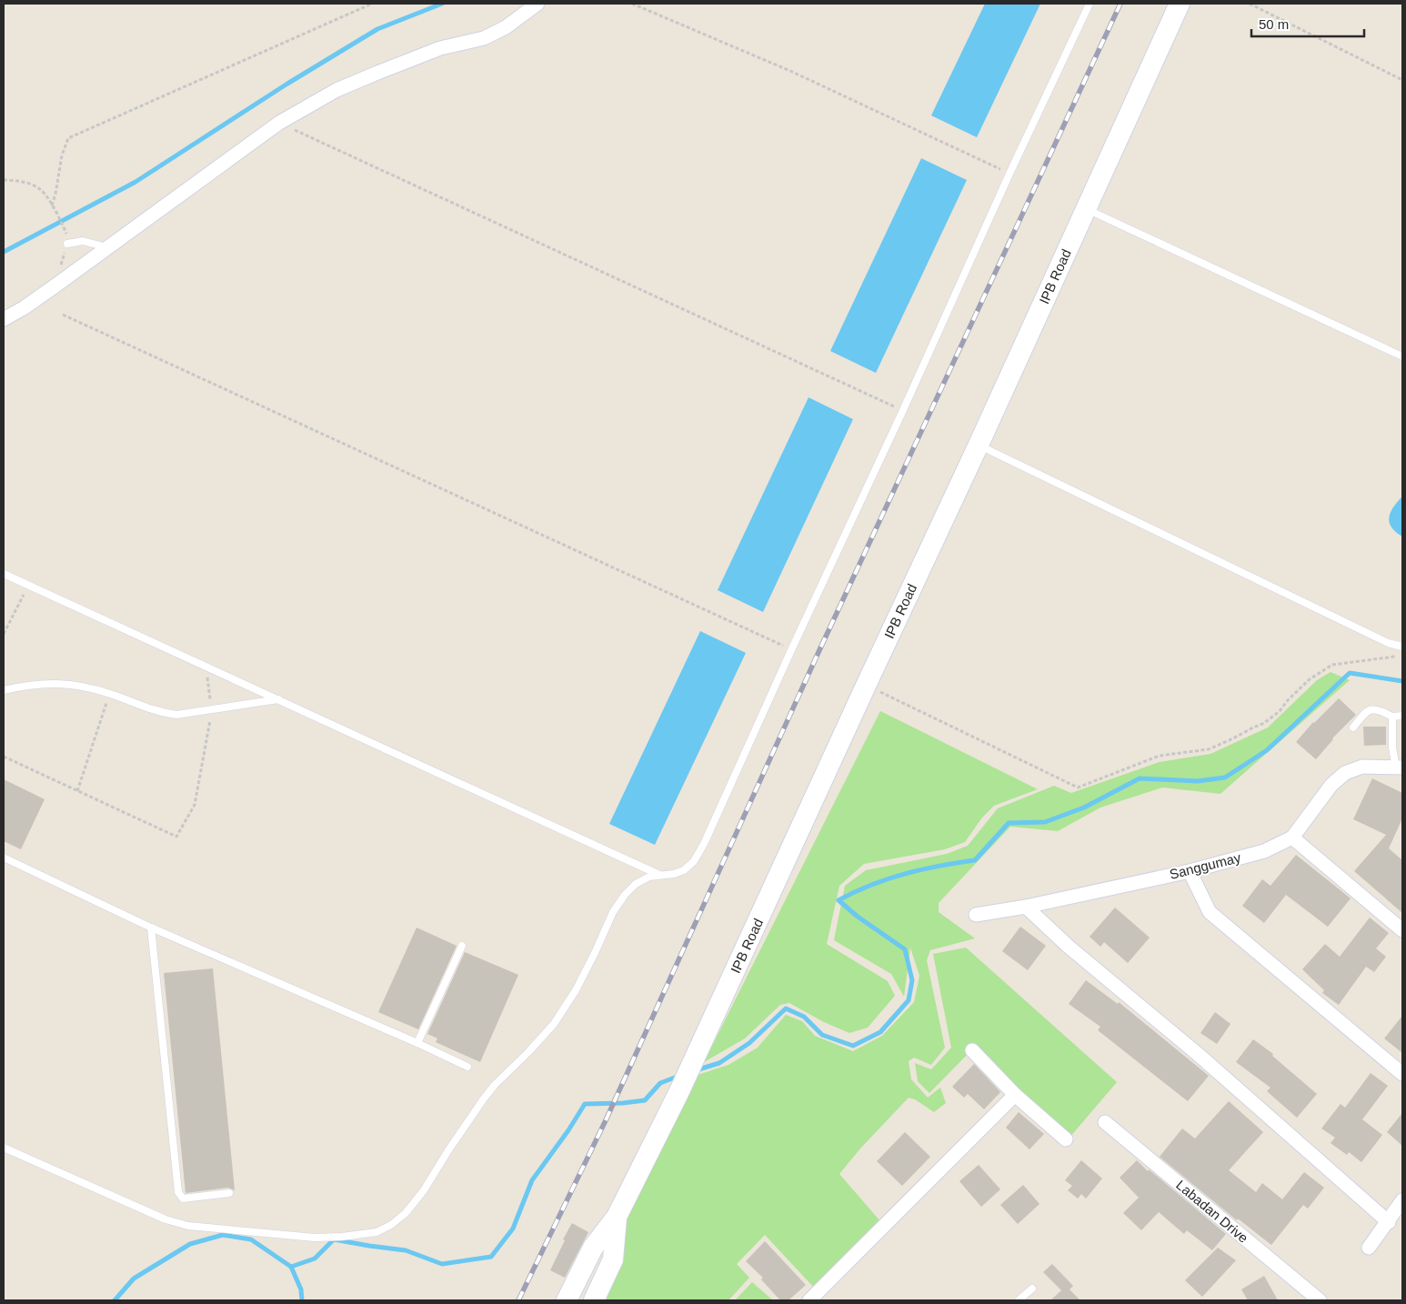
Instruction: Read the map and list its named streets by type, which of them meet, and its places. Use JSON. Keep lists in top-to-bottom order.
{
  "streets": {
    "street": ["IPB Road", "Sanggumay", "Labadan Drive"]
  },
  "scale_bar": "50 m"
}
